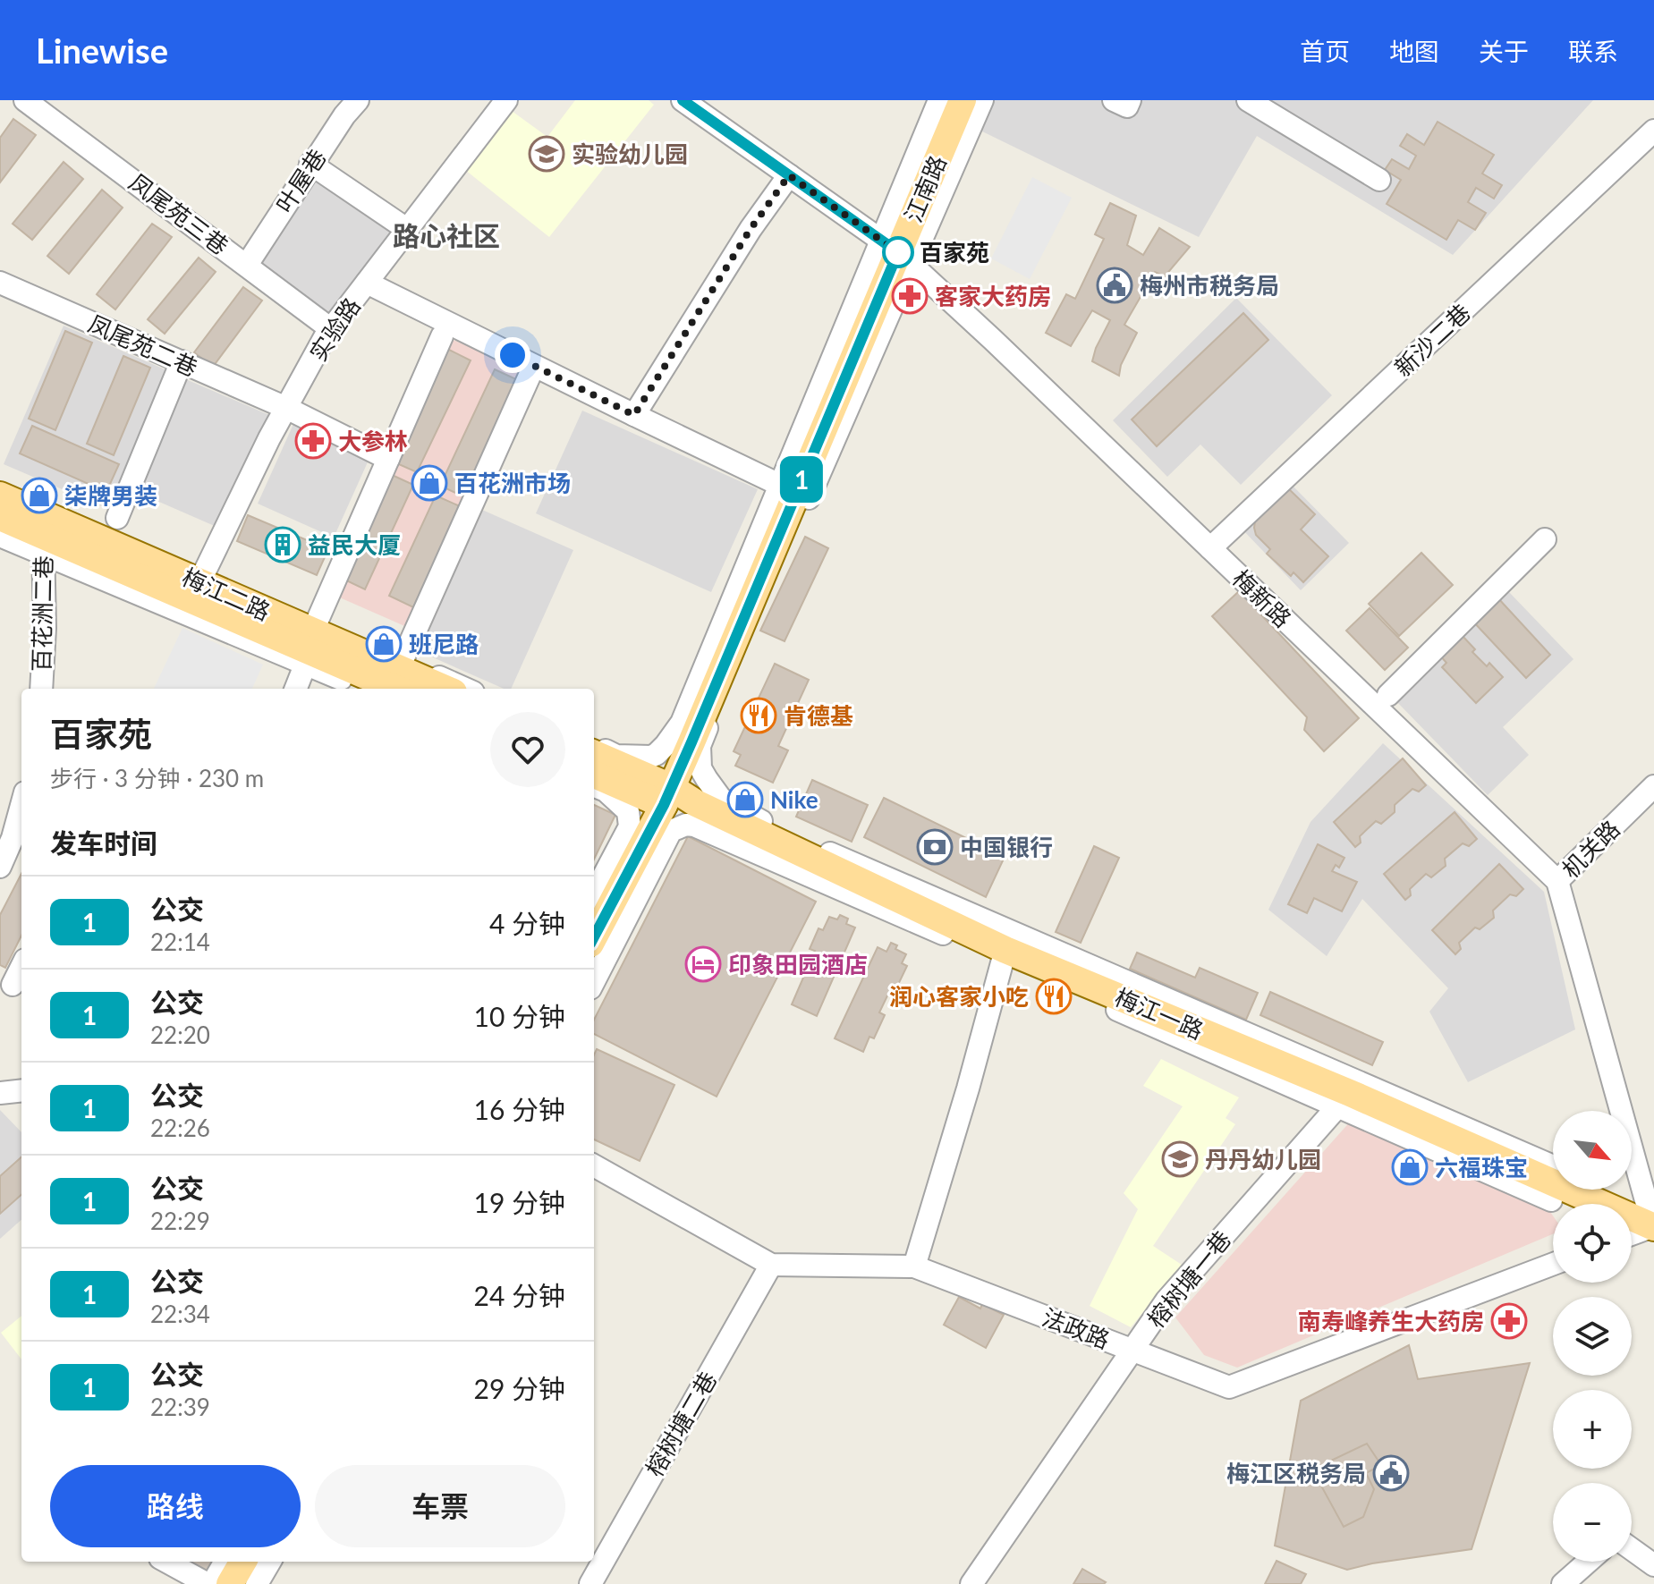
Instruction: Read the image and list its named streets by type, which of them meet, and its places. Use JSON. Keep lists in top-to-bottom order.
{
  "streets": {
    "main road": ["江南路", "梅江二路", "梅江一路"],
    "street": [
      "叶屋巷",
      "凤尾苑三巷",
      "实验路",
      "新沙二巷",
      "凤尾苑二巷",
      "梅新路",
      "百花洲二巷",
      "机关路",
      "榕树塘一巷",
      "法政路",
      "榕树塘二巷"
    ]
  },
  "crossings": [
    ["叶屋巷", "凤尾苑三巷"],
    ["江南路", "梅新路"],
    ["江南路", "梅江一路"],
    ["凤尾苑三巷", "实验路"],
    ["实验路", "凤尾苑二巷"],
    ["实验路", "梅江二路"],
    ["新沙二巷", "梅新路"],
    ["梅江二路", "百花洲二巷"],
    ["梅新路", "机关路"],
    ["梅江一路", "榕树塘一巷"],
    ["榕树塘一巷", "法政路"],
    ["法政路", "榕树塘二巷"]
  ],
  "districts": ["路心社区"],
  "places": {
    "school or university": ["实验幼儿园", "丹丹幼儿园"],
    "other": ["百家苑"],
    "public building": ["梅州市税务局", "梅江区税务局"],
    "pharmacy": ["客家大药房", "大参林", "南寿峰养生大药房"],
    "shop": [
      "百花洲市场",
      "柒牌男装",
      "班尼路",
      "Nike",
      "六福珠宝"
    ],
    "building": ["益民大厦"],
    "restaurant": ["肯德基", "润心客家小吃"],
    "bank": ["中国银行"],
    "hotel": ["印象田园酒店"]
  },
  "lines": ["bus line 1"],
  "north": "bottom right",
  "page": {
    "header": "Linewise",
    "nav": [
      "首页",
      "地图",
      "关于",
      "联系"
    ],
    "on_map": "1",
    "heading": [
      ["百家苑", "步行 · 3 分钟 · 230 m"],
      "发车时间"
    ],
    "list": [
      {
        "mark": "1",
        "name": "公交",
        "note": "22:14",
        "value": "4 分钟"
      },
      {
        "mark": "1",
        "name": "公交",
        "note": "22:20",
        "value": "10 分钟"
      },
      {
        "mark": "1",
        "name": "公交",
        "note": "22:26",
        "value": "16 分钟"
      },
      {
        "mark": "1",
        "name": "公交",
        "note": "22:29",
        "value": "19 分钟"
      },
      {
        "mark": "1",
        "name": "公交",
        "note": "22:34",
        "value": "24 分钟"
      },
      {
        "mark": "1",
        "name": "公交",
        "note": "22:39",
        "value": "29 分钟"
      }
    ],
    "map_buttons": ["+", "−"],
    "buttons": ["路线", "车票"]
  }
}
